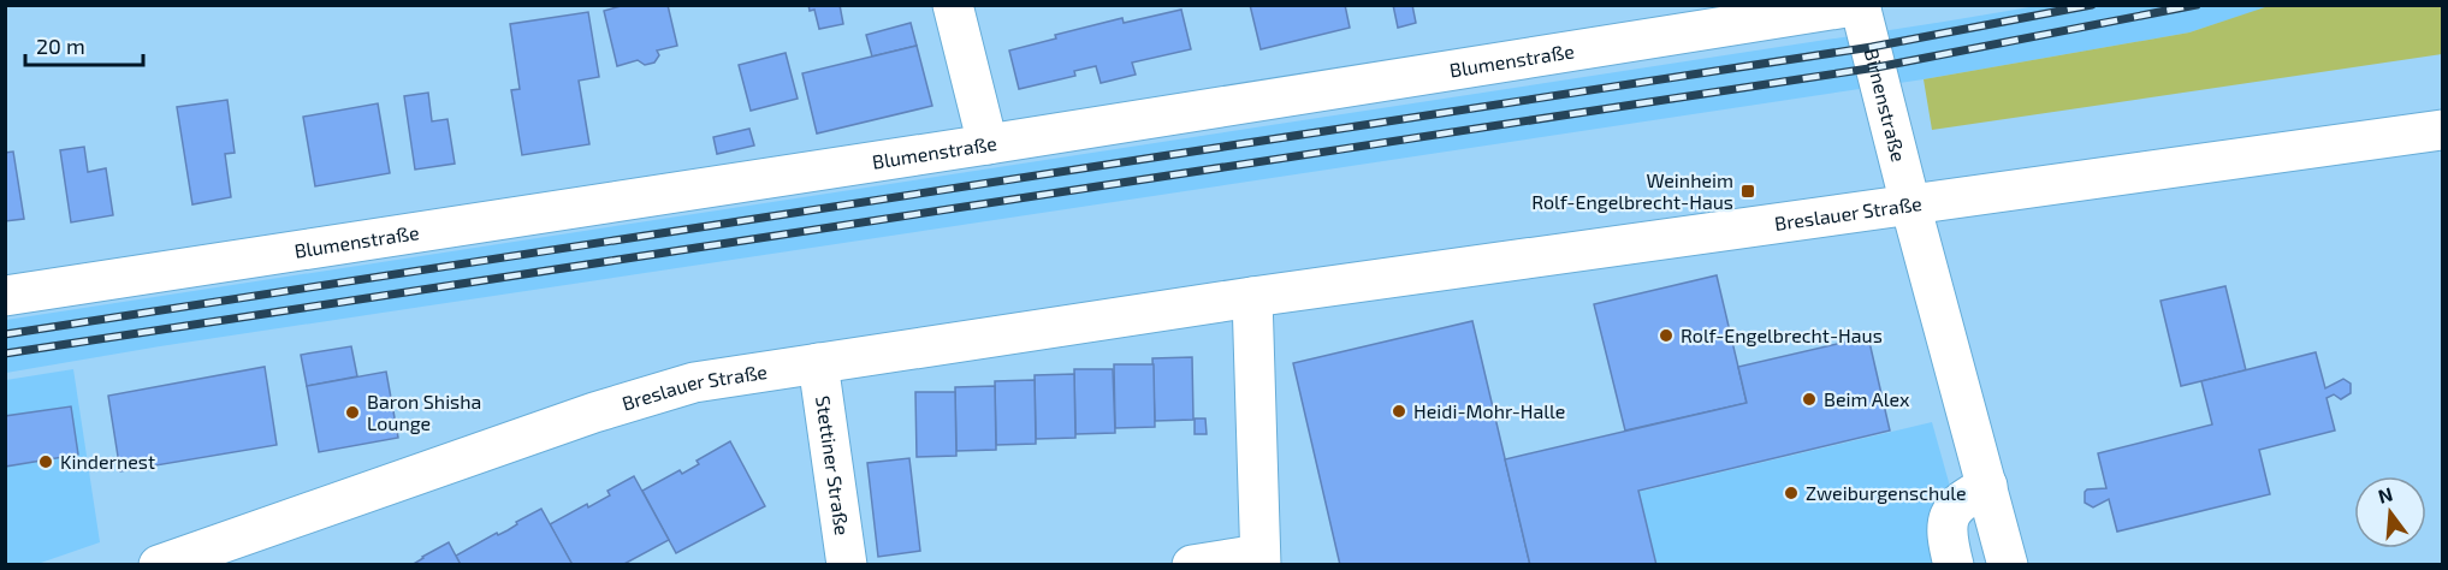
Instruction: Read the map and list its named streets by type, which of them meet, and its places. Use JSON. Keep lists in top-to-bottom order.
{
  "streets": {
    "street": [
      "Blumenstraße",
      "Birnenstraße",
      "Breslauer Straße",
      "Stettiner Straße"
    ]
  },
  "crossings": [
    ["Blumenstraße", "Birnenstraße"],
    ["Birnenstraße", "Breslauer Straße"],
    ["Breslauer Straße", "Stettiner Straße"]
  ],
  "places": {
    "transit": ["Weinheim Rolf-Engelbrecht-Haus"],
    "other": [
      "Rolf-Engelbrecht-Haus",
      "Beim Alex",
      "Heidi-Mohr-Halle",
      "Baron Shisha Lounge",
      "Kindernest",
      "Zweiburgenschule"
    ]
  },
  "scale_bar": "20 m",
  "north": "top"
}
